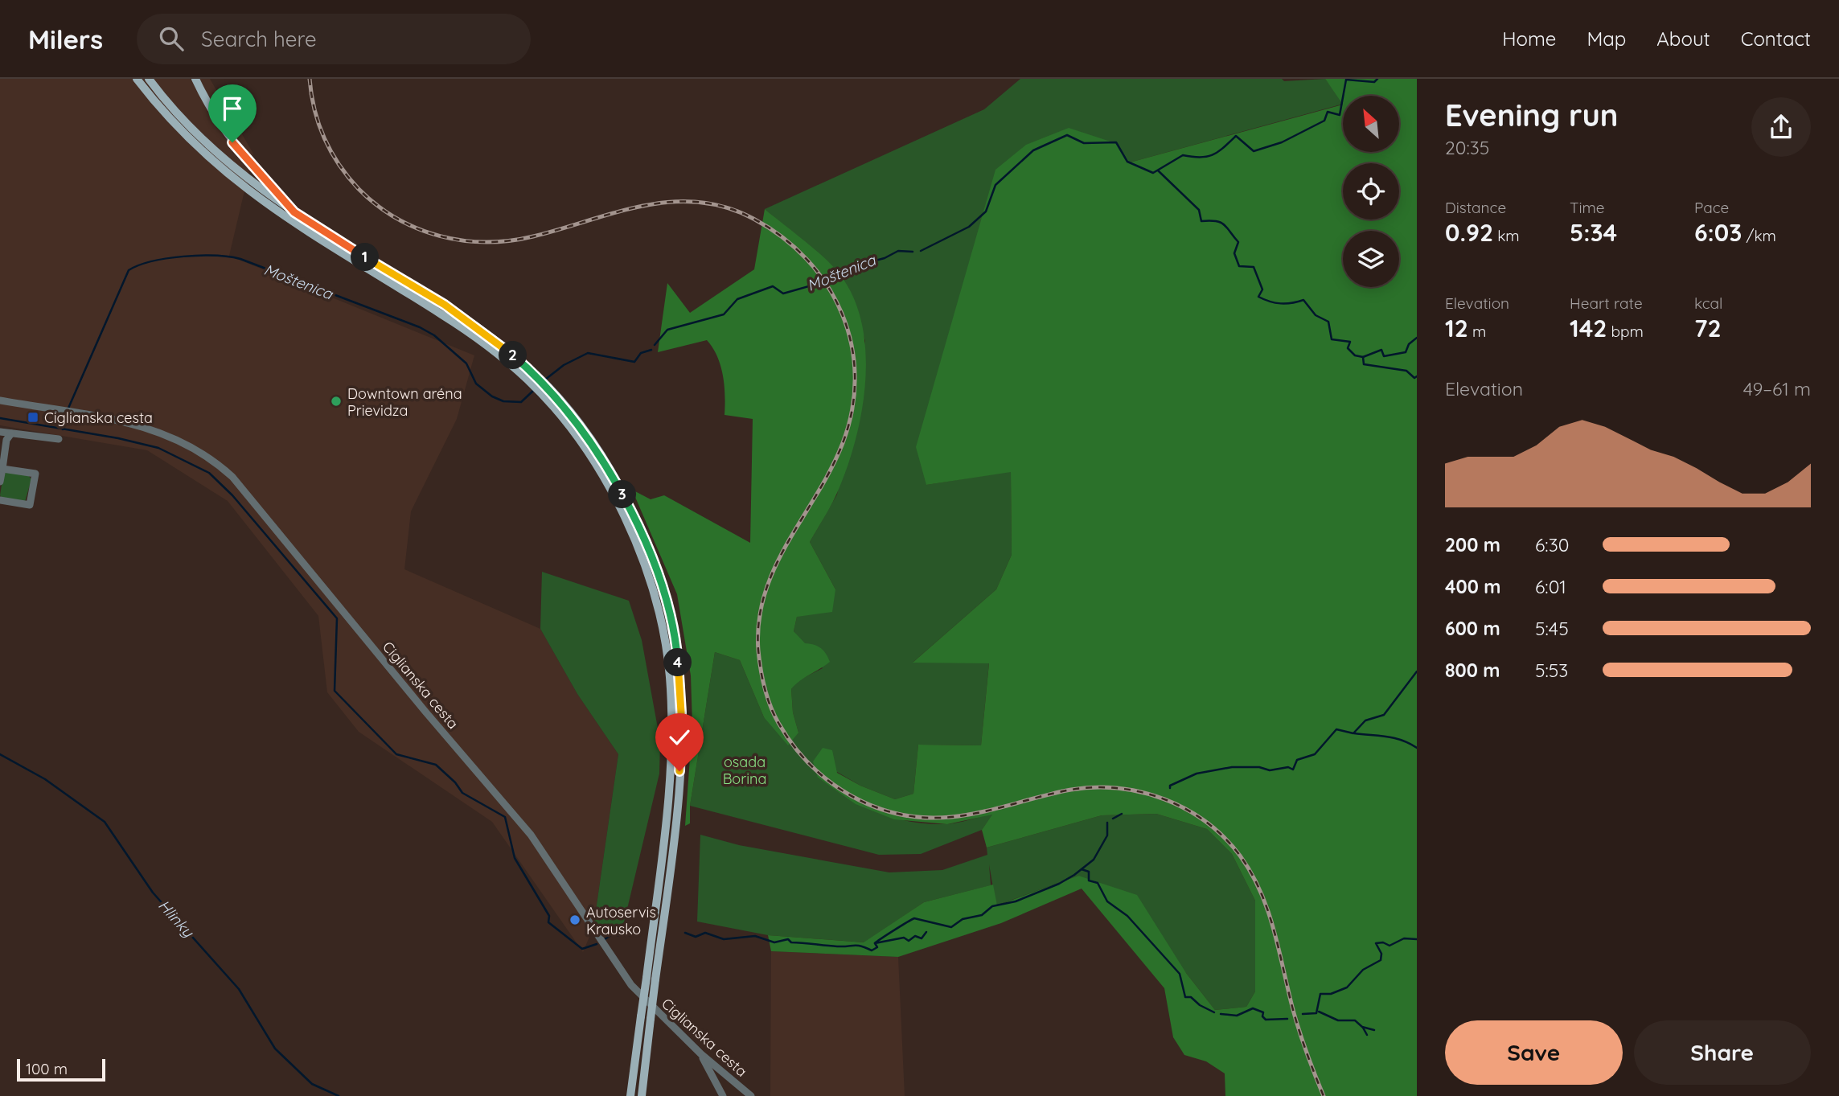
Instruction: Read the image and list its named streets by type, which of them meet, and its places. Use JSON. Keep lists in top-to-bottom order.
{
  "streets": {
    "street": ["Ciglianska cesta"]
  },
  "water": ["Moštenica", "Hlinky"],
  "parks": ["osada Borina"],
  "places": {
    "other": ["Downtown aréna Prievidza", "Autoservis Krausko"],
    "transit": ["Ciglianska cesta"]
  },
  "scale_bar": "100 m",
  "north": "top left",
  "page": {
    "header": "Milers",
    "search": "Search here",
    "nav": [
      "Home",
      "Map",
      "About",
      "Contact"
    ],
    "heading": ["Evening run", "20:35"],
    "stats": [
      ["Distance", "0.92 km"],
      ["Time", "5:34"],
      ["Pace", "6:03 /km"],
      ["Elevation", "12 m"],
      ["Heart rate", "142 bpm"],
      ["kcal", "72"]
    ],
    "pins": [
      "1",
      "2",
      "3",
      "4"
    ],
    "chart": ["Elevation", "49–61 m"],
    "list": [
      {
        "name": "200 m",
        "note": "6:30"
      },
      {
        "name": "400 m",
        "note": "6:01"
      },
      {
        "name": "600 m",
        "note": "5:45"
      },
      {
        "name": "800 m",
        "note": "5:53"
      }
    ],
    "buttons": ["Save", "Share"],
    "scale": "100 m"
  }
}
